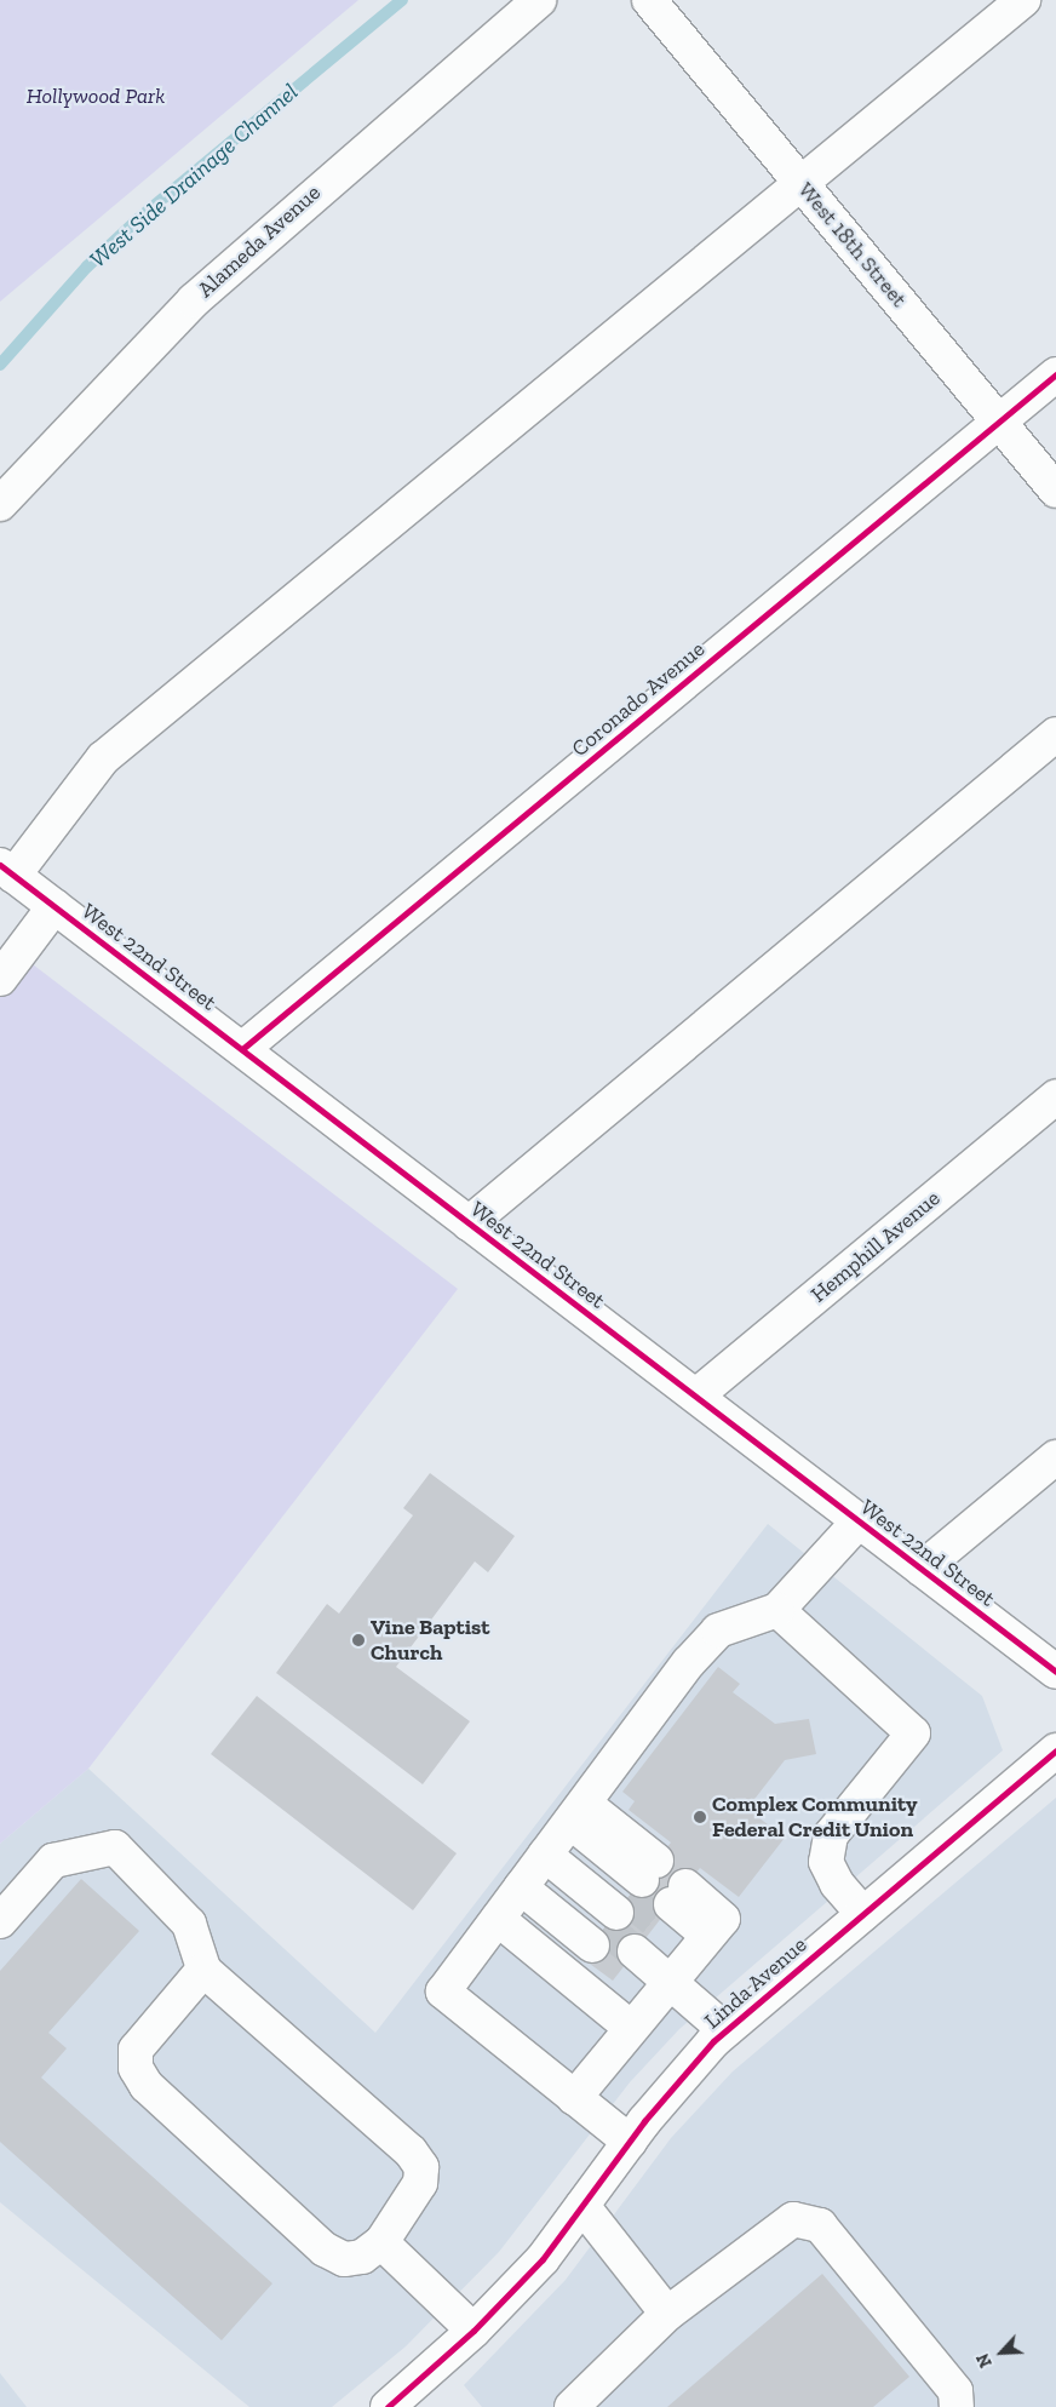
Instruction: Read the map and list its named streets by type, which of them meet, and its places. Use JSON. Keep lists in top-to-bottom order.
{
  "streets": {
    "street": [
      "Alameda Avenue",
      "West 18th Street",
      "Coronado Avenue",
      "West 22nd Street",
      "Hemphill Avenue",
      "Linda Avenue"
    ]
  },
  "crossings": [
    ["West 18th Street", "Coronado Avenue"],
    ["Coronado Avenue", "West 22nd Street"],
    ["West 22nd Street", "Hemphill Avenue"]
  ],
  "water": ["West Side Drainage Channel"],
  "parks": ["Hollywood Park"],
  "places": ["Vine Baptist Church", "Complex Community Federal Credit Union"],
  "north": "bottom left"
}
